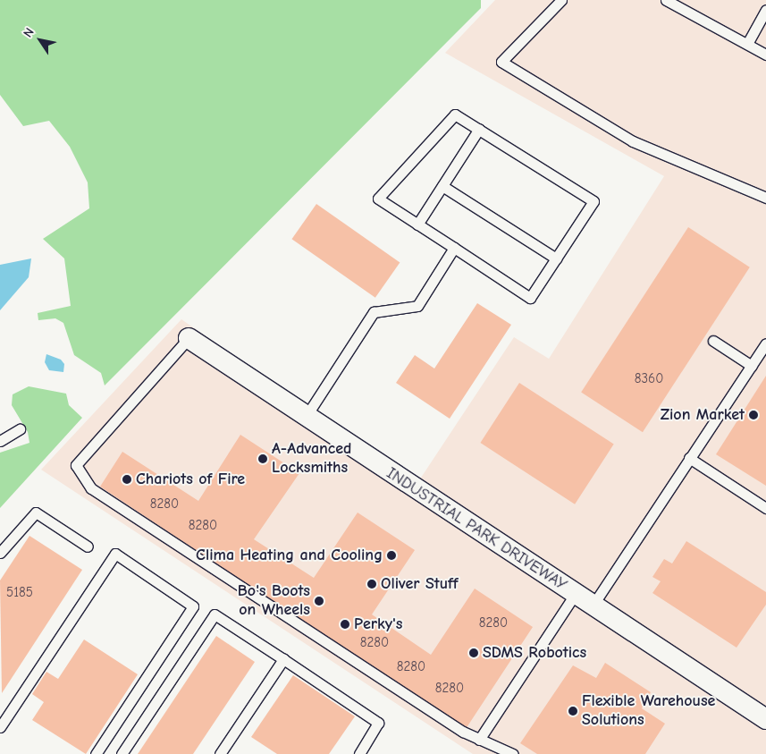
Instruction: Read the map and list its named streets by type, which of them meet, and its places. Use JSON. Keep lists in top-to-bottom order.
{
  "streets": {
    "street": ["INDUSTRIAL PARK DRIVEWAY"]
  },
  "places": [
    "Zion Market",
    "A-Advanced Locksmiths",
    "Chariots of Fire",
    "Clima Heating and Cooling",
    "Oliver Stuff",
    "Bo's Boots on Wheels",
    "Perky's",
    "SDMS Robotics",
    "Flexible Warehouse Solutions"
  ],
  "house_numbers": [
    "8360",
    "8280",
    "8280",
    "5185",
    "8280",
    "8280",
    "8280",
    "8280"
  ],
  "north": "top left"
}
